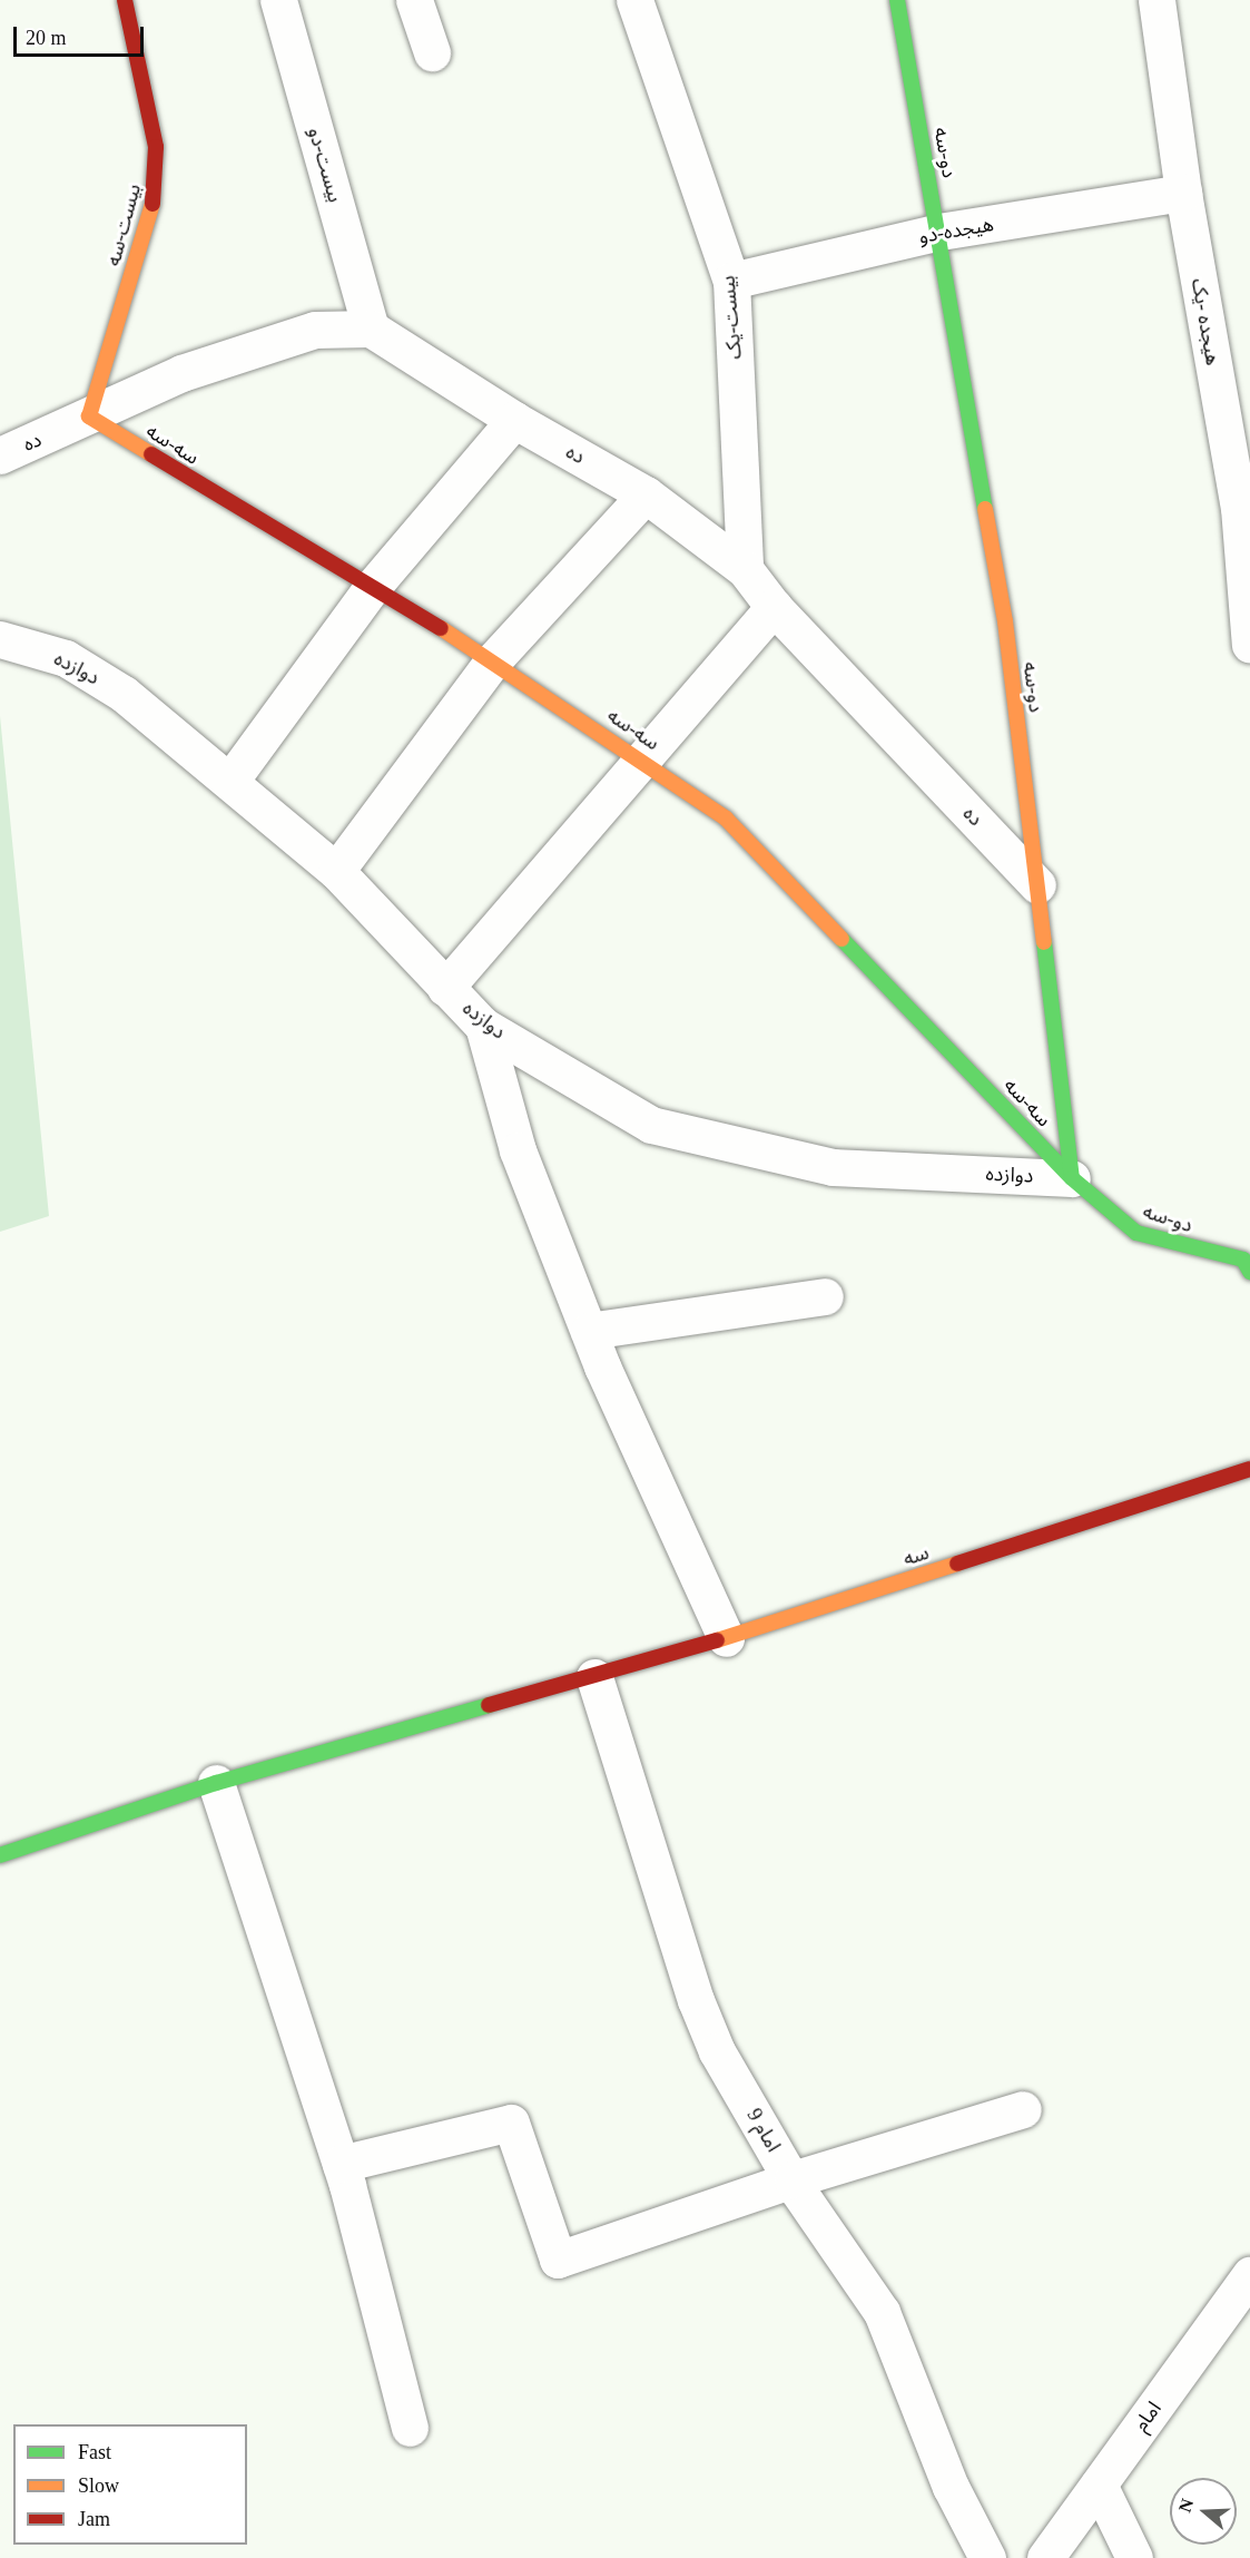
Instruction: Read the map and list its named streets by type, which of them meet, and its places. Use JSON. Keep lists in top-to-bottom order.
{
  "streets": {
    "street": [
      "دو-سه",
      "بیست-دو",
      "بیست-سه",
      "هیجده-دو",
      "بیست-یک",
      "هیجده -یک",
      "ده",
      "سه-سه",
      "دوازده",
      "سه",
      "امام 9",
      "امام"
    ]
  },
  "crossings": [
    ["دو-سه", "هیجده-دو"],
    ["دو-سه", "ده"],
    ["دو-سه", "سه-سه"],
    ["دو-سه", "دوازده"],
    ["بیست-دو", "ده"],
    ["بیست-سه", "ده"],
    ["بیست-سه", "سه-سه"],
    ["هیجده-دو", "بیست-یک"],
    ["هیجده-دو", "هیجده -یک"],
    ["بیست-یک", "ده"],
    ["ده", "سه-سه"],
    ["سه-سه", "دوازده"],
    ["سه", "امام 9"]
  ],
  "legend": ["Fast", "Slow", "Jam"],
  "scale_bar": "20 m",
  "north": "left"
}
